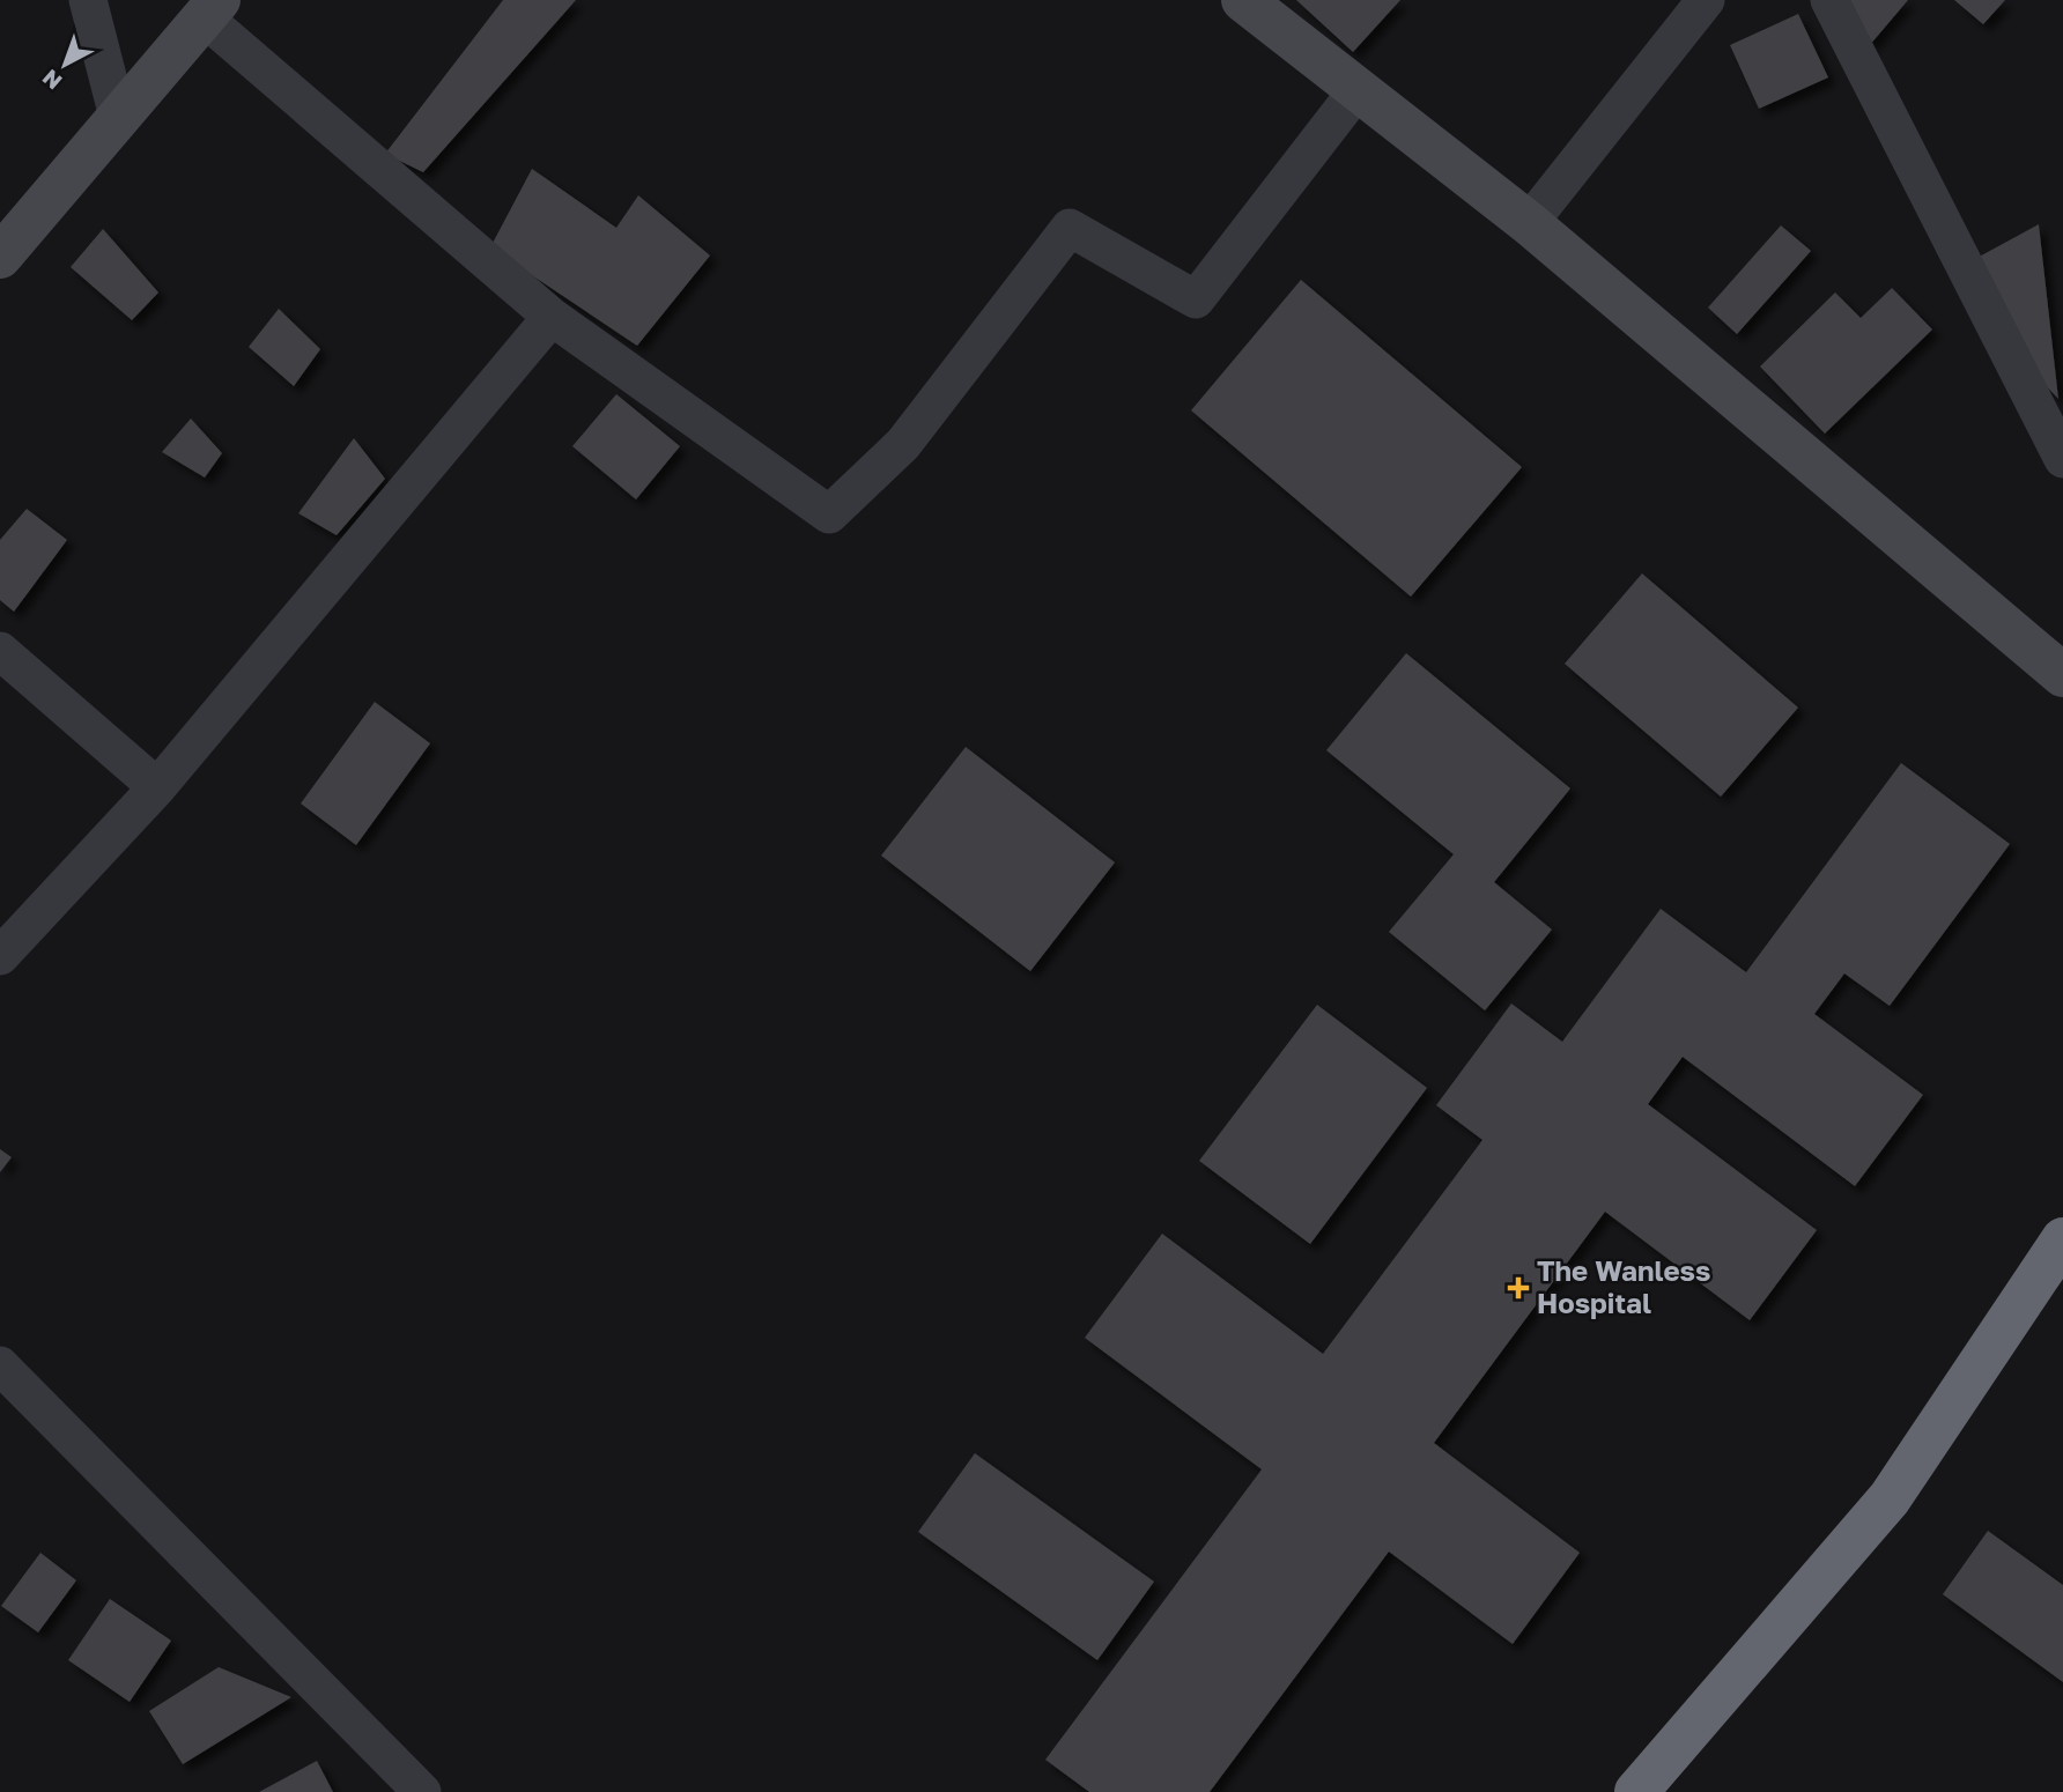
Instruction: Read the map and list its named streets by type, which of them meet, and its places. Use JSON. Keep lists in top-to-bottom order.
{
  "places": {
    "health": ["The Wanless Hospital"]
  },
  "north": "bottom left"
}
